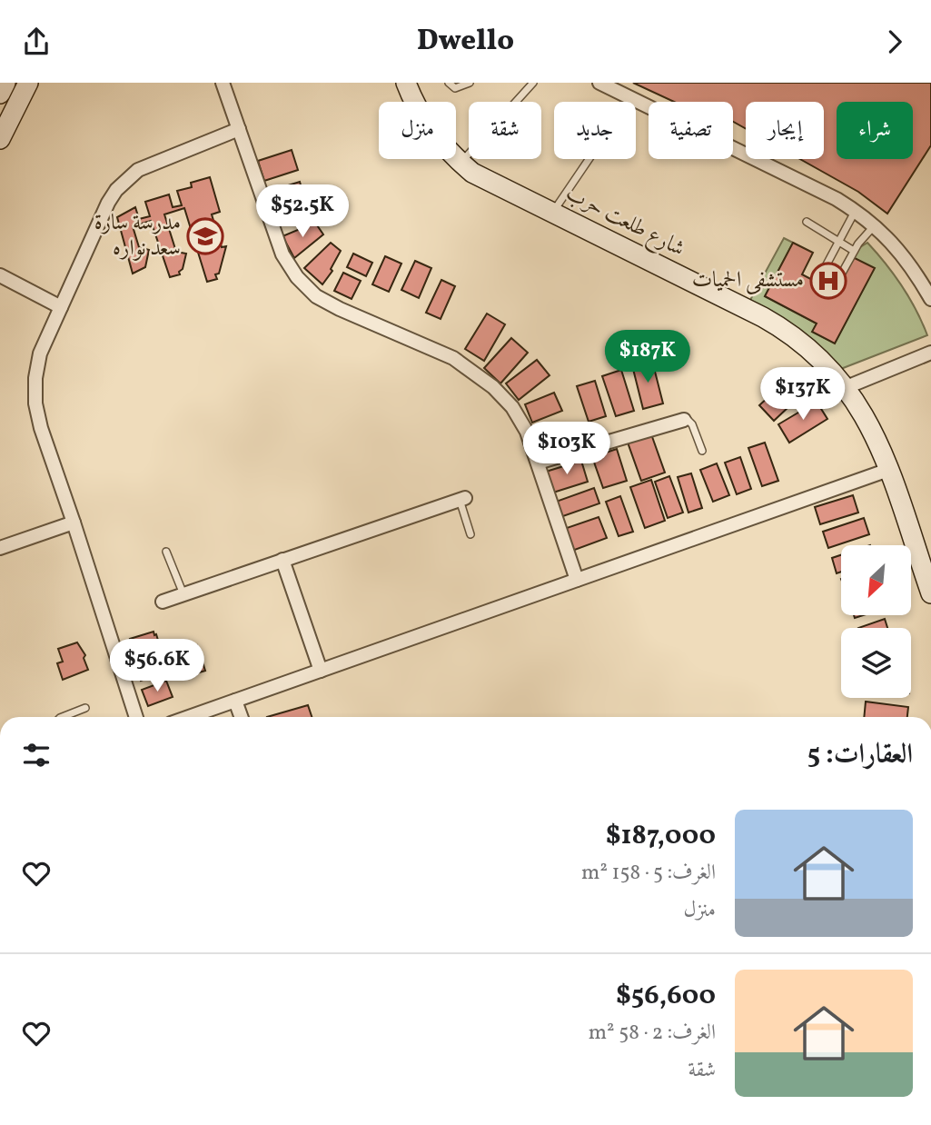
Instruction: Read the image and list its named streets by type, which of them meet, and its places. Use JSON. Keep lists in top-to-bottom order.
{
  "streets": {
    "street": ["شارع طلعت حرب"]
  },
  "places": {
    "school or university": ["مدرسة سارة سعد نواره"],
    "hospital": ["مستشفى الحميات"]
  },
  "north": "bottom left",
  "page": {
    "header": "Dwello",
    "chip": [
      "شراء",
      "إيجار",
      "تصفية",
      "جديد",
      "شقة",
      "منزل"
    ],
    "price": [
      "$52.5K",
      "$187K",
      "$137K",
      "$103K",
      "$56.6K"
    ],
    "heading": "العقارات: 5",
    "list": [
      {
        "name": "$187,000",
        "note": "الغرف: 5 · 158 m² · منزل"
      },
      {
        "name": "$56,600",
        "note": "الغرف: 2 · 58 m² · شقة"
      }
    ]
  }
}
